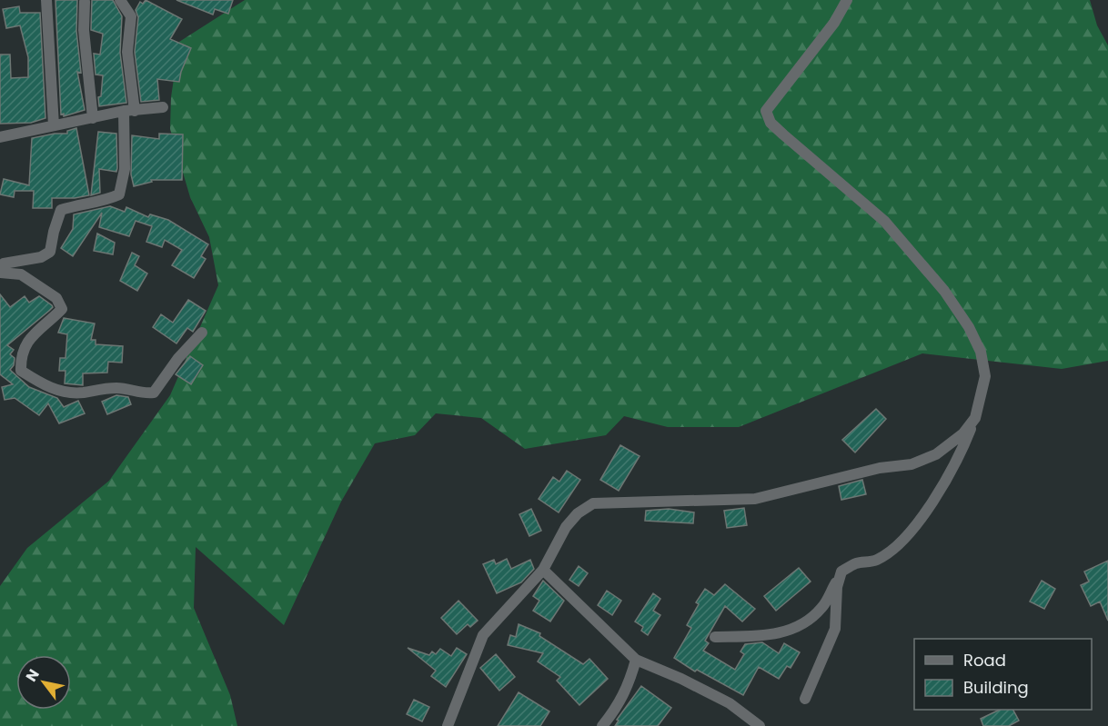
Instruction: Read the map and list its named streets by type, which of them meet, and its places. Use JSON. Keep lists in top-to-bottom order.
{
  "legend": ["Road", "Building"],
  "north": "top left"
}
